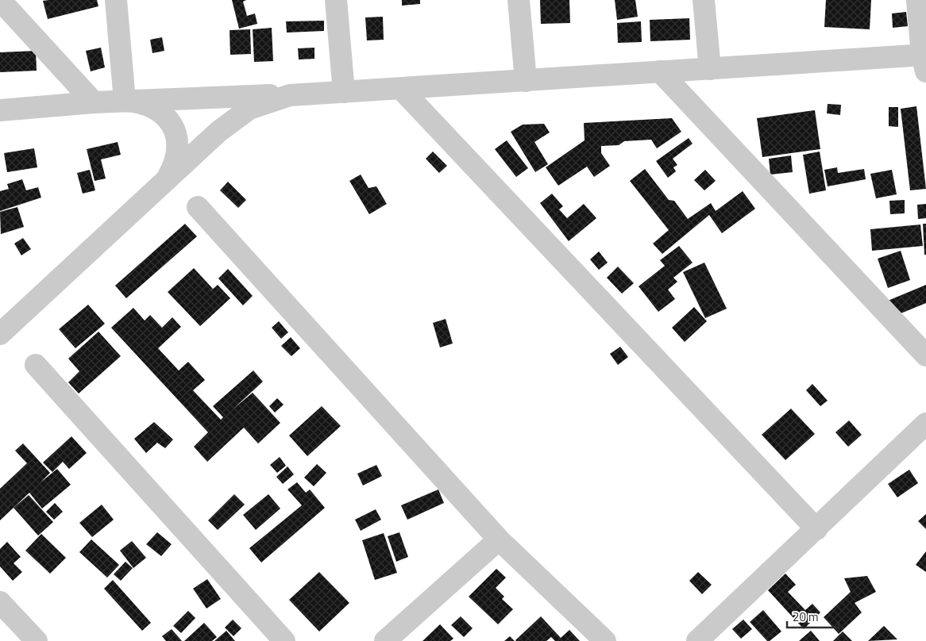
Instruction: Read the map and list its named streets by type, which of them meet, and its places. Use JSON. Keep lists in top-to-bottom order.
{
  "scale_bar": "20 m"
}
